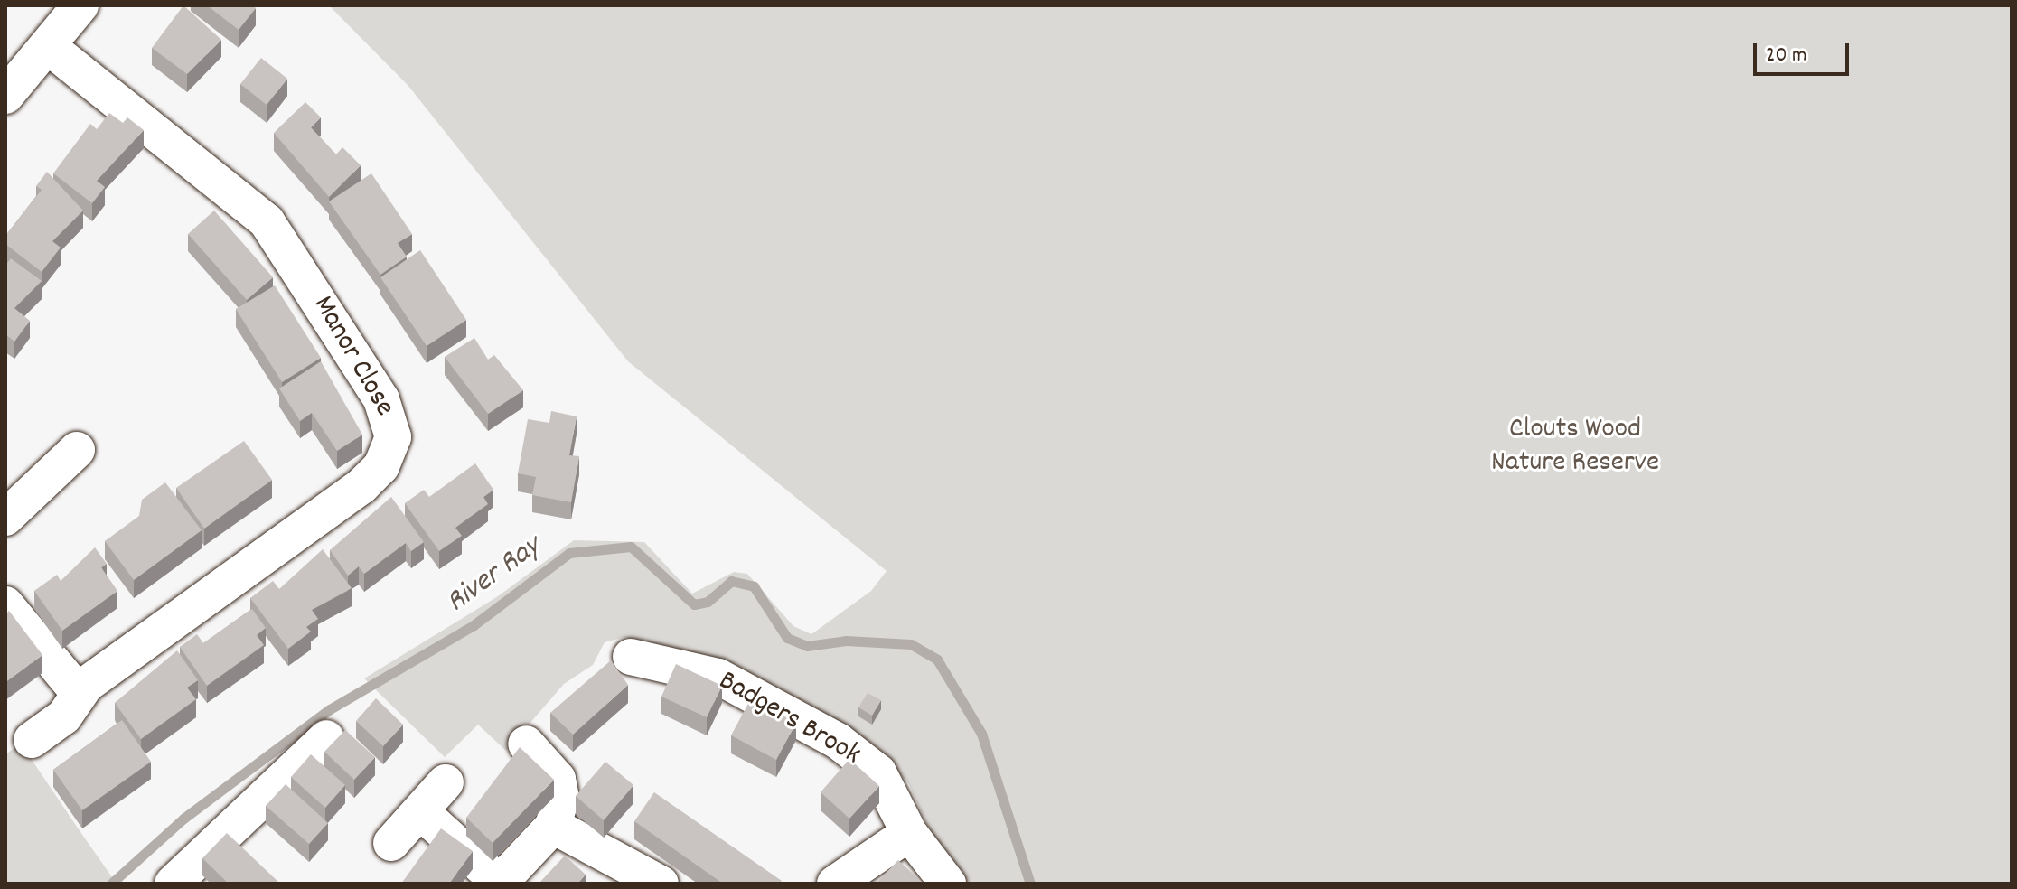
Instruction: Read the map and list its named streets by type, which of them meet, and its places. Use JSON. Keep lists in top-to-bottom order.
{
  "streets": {
    "street": ["Manor Close", "Badgers Brook"]
  },
  "water": ["River Ray"],
  "parks": ["Clouts Wood Nature Reserve"],
  "scale_bar": "20 m"
}
